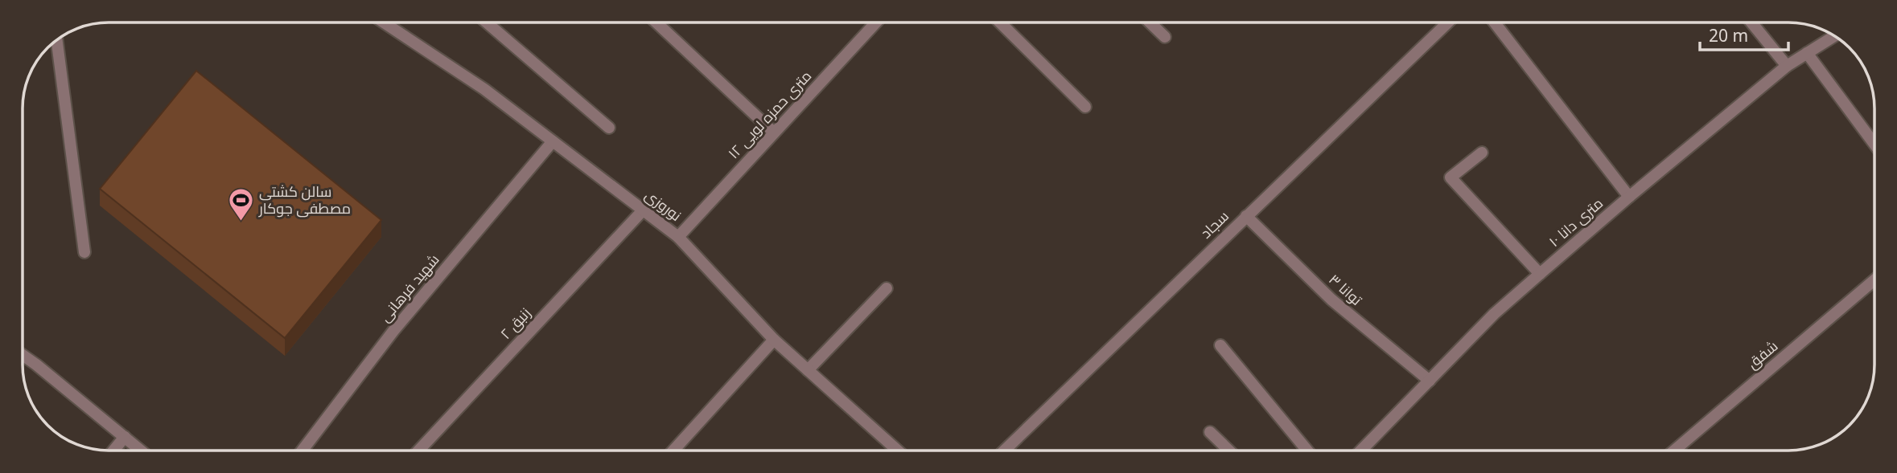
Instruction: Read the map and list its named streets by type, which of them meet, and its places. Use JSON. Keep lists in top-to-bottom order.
{
  "streets": {
    "street": [
      "۱۲ متری حمزه لویی",
      "نوروزی",
      "۱۰ متری دانا",
      "سجاد",
      "شهید فرهانی",
      "توانا ۳",
      "زنبق ۲",
      "شفق"
    ]
  },
  "crossings": [
    ["۱۲ متری حمزه لویی", "نوروزی"],
    ["نوروزی", "شهید فرهانی"],
    ["نوروزی", "زنبق ۲"],
    ["۱۰ متری دانا", "توانا ۳"],
    ["سجاد", "توانا ۳"]
  ],
  "places": {
    "sports": ["سالن کشتی مصطفی جوکار"]
  },
  "scale_bar": "20 m"
}
